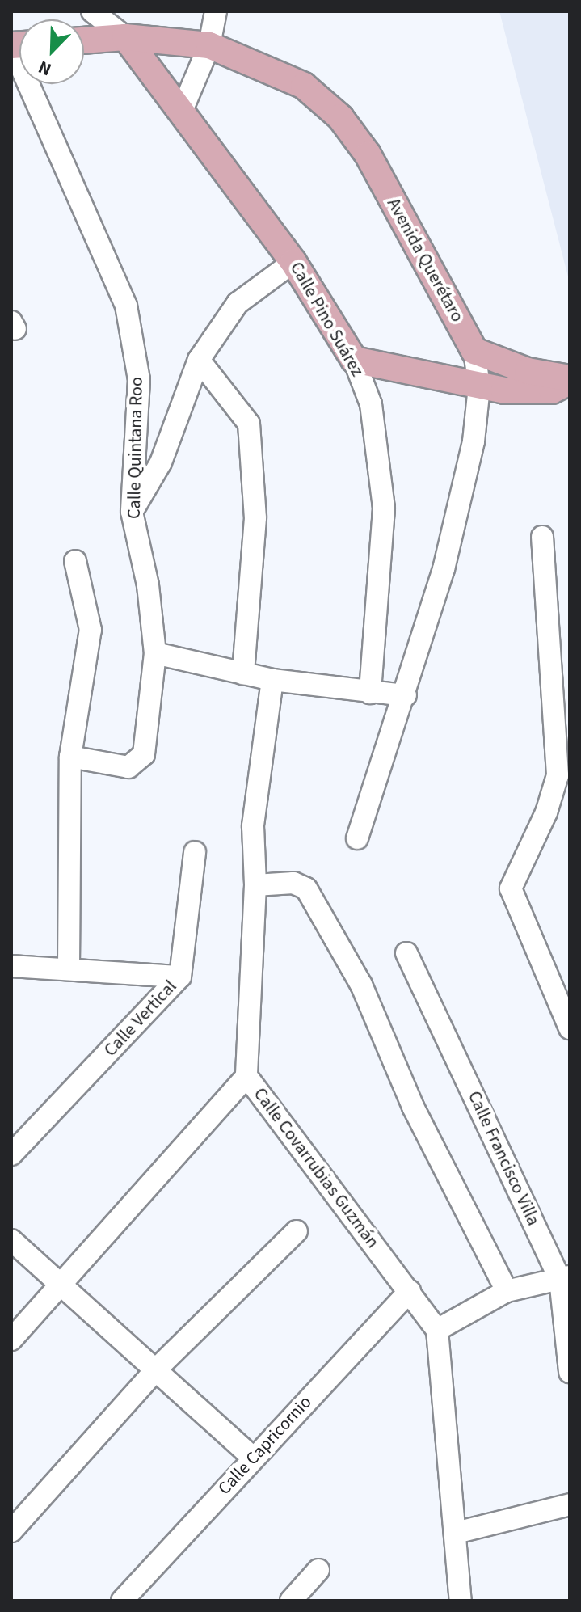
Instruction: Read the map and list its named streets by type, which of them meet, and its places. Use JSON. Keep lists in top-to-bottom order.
{
  "streets": {
    "main road": ["Avenida Querétaro", "Calle Pino Suárez"],
    "street": [
      "Calle Quintana Roo",
      "Calle Vertical",
      "Calle Francisco Villa",
      "Calle Covarrubias Guzmán",
      "Calle Capricornio"
    ]
  },
  "crossings": [
    ["Avenida Querétaro", "Calle Pino Suárez"],
    ["Calle Covarrubias Guzmán", "Calle Capricornio"]
  ],
  "north": "bottom left"
}
